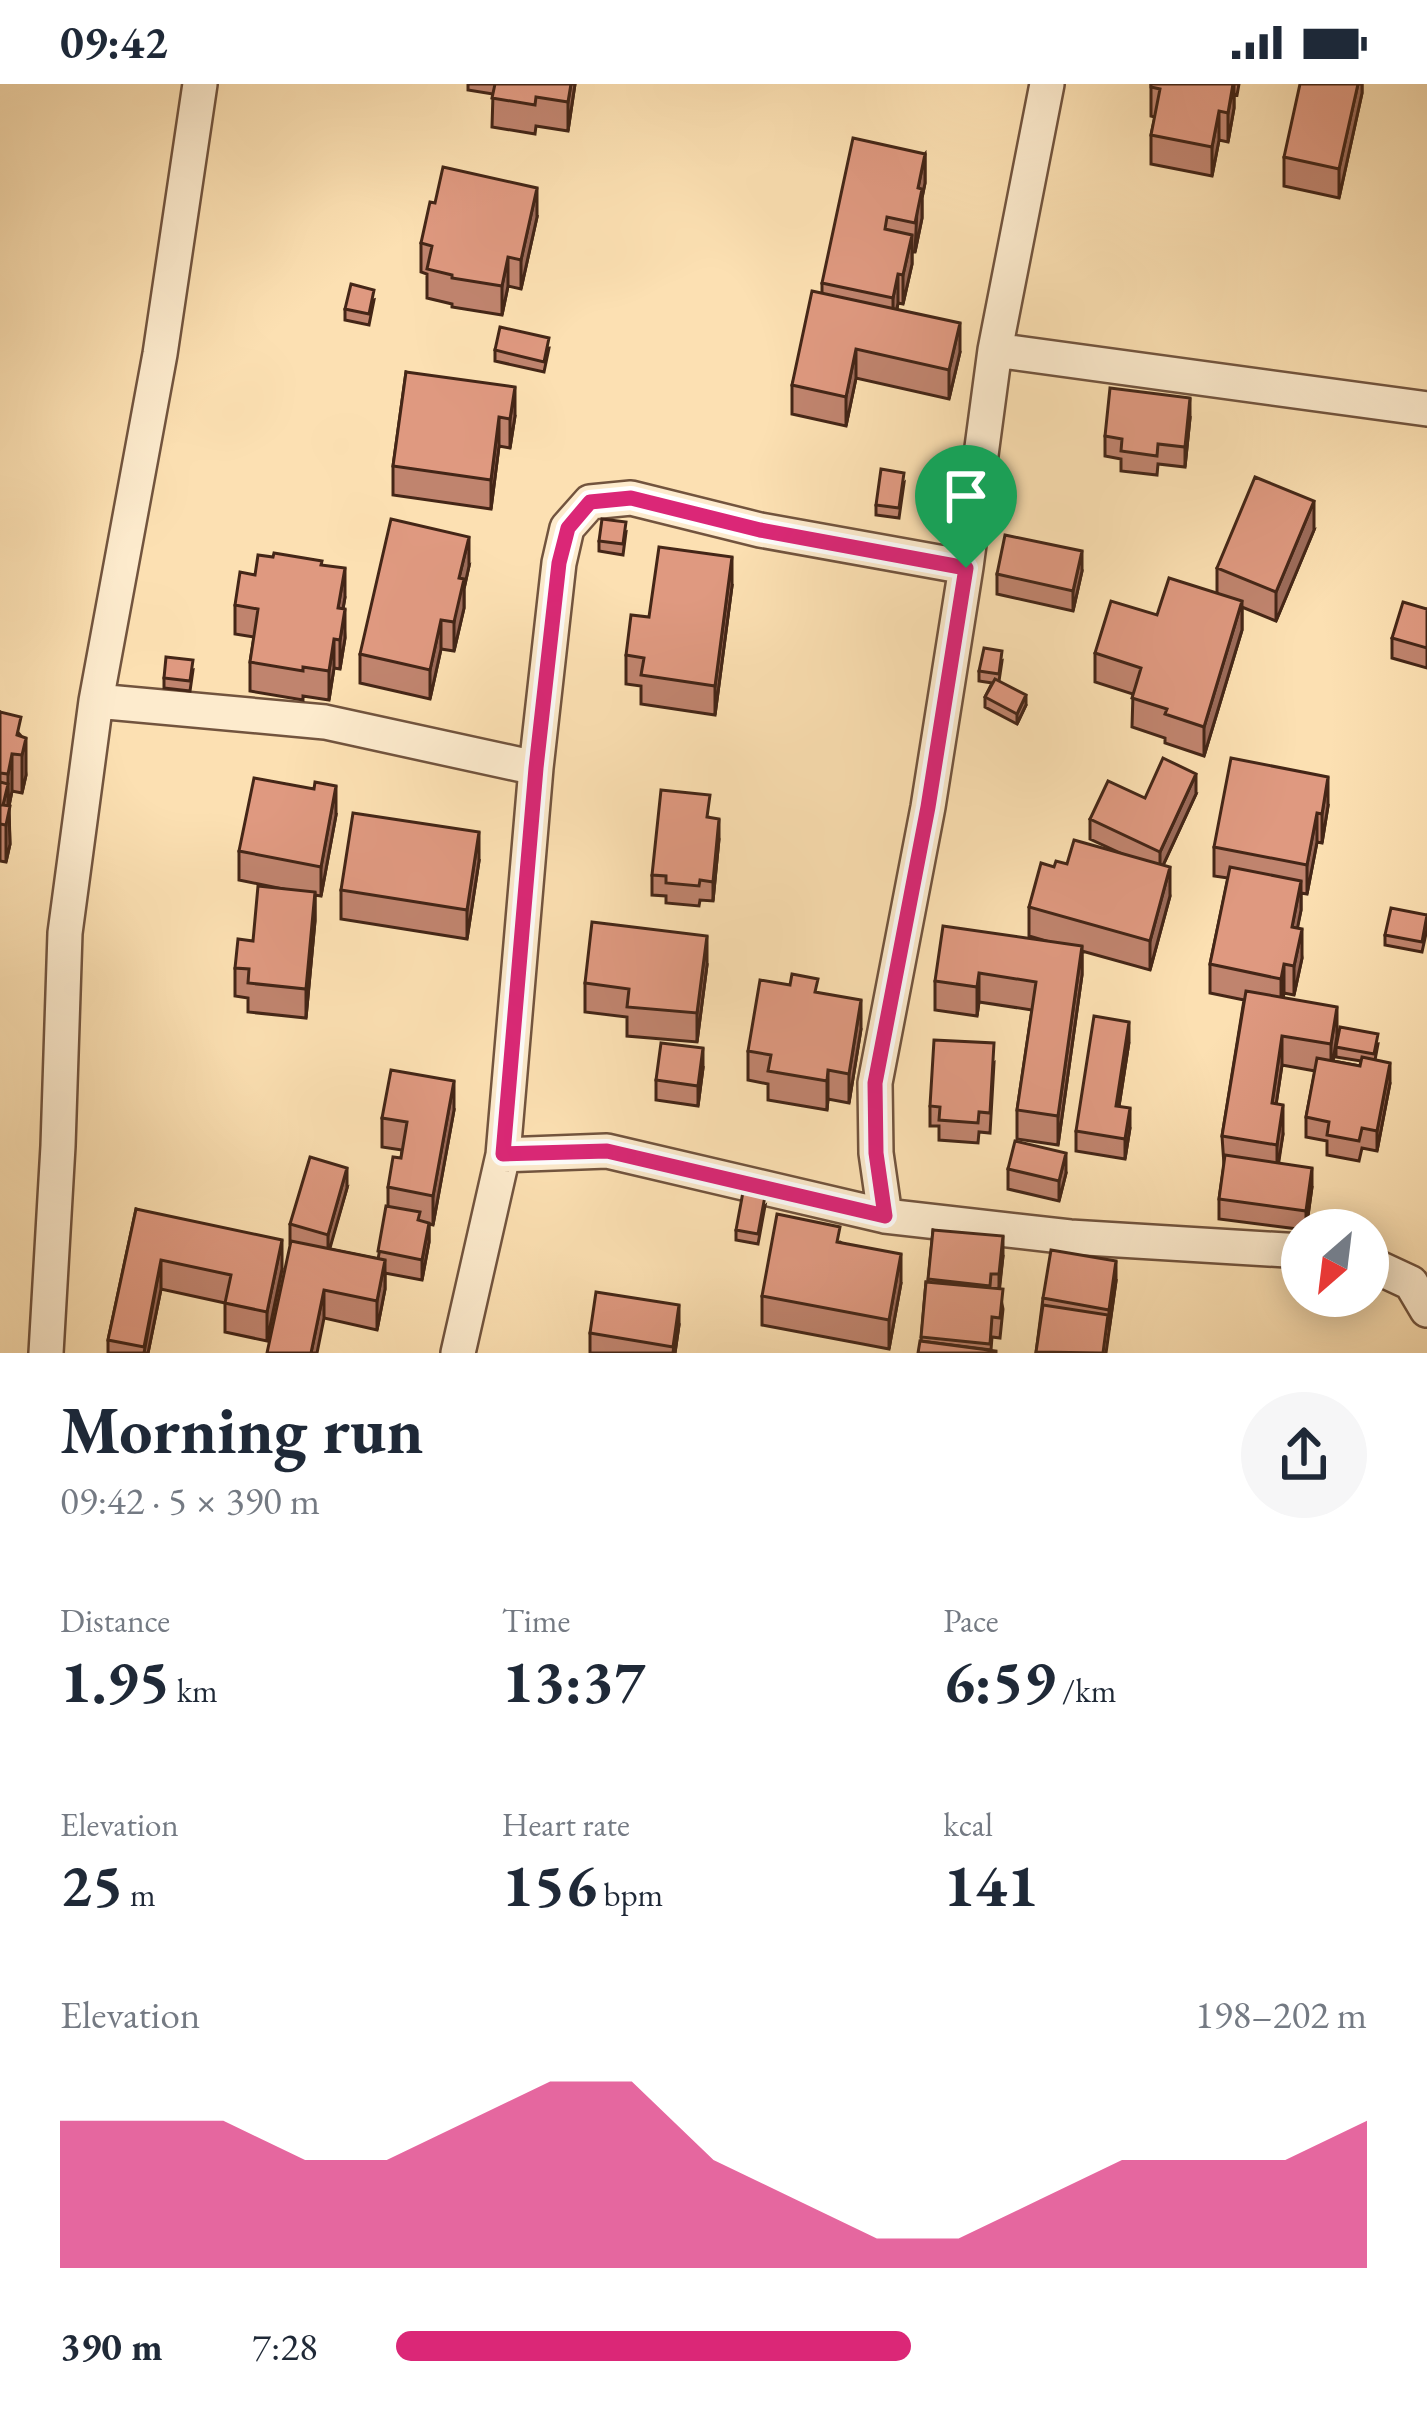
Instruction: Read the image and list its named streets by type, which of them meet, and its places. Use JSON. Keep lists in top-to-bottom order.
{
  "north": "bottom left",
  "page": {
    "status": "09:42",
    "heading": ["Morning run", "09:42 · 5 × 390 m"],
    "stats": [
      ["Distance", "1.95 km"],
      ["Time", "13:37"],
      ["Pace", "6:59 /km"],
      ["Elevation", "25 m"],
      ["Heart rate", "156 bpm"],
      ["kcal", "141"]
    ],
    "chart": ["Elevation", "198–202 m"],
    "list": [
      {
        "name": "390 m",
        "note": "7:28"
      }
    ]
  }
}
